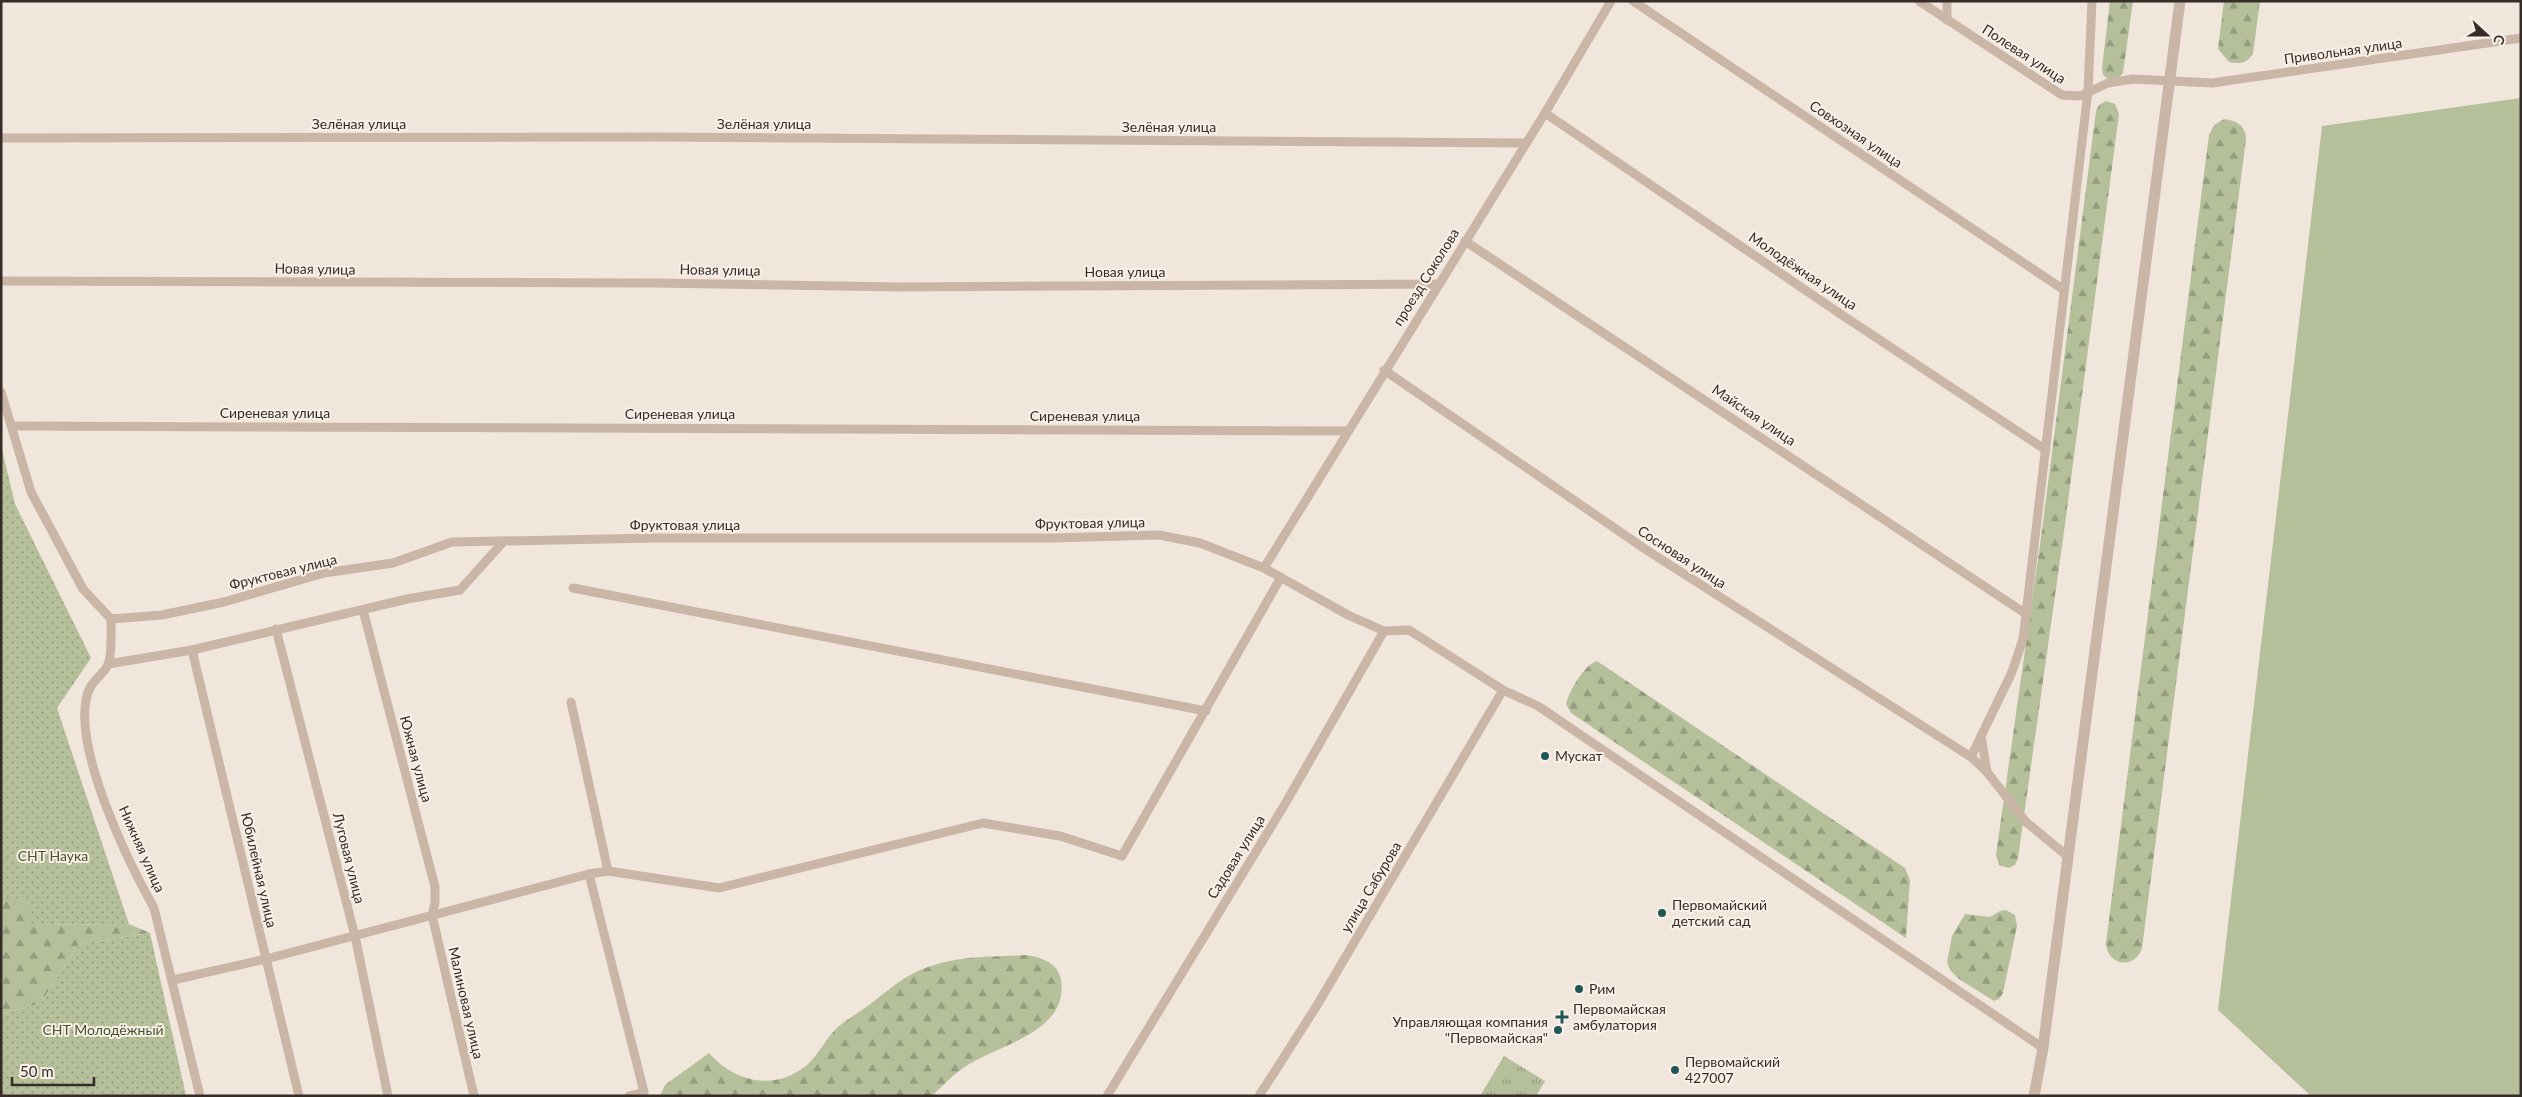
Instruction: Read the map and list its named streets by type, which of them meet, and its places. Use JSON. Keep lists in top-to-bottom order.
{
  "streets": {
    "street": [
      "Привольная улица",
      "Полевая улица",
      "Зелёная улица",
      "Совхозная улица",
      "Новая улица",
      "Молодёжная улица",
      "проезд Соколова",
      "Сиреневая улица",
      "Майская улица",
      "Фруктовая улица",
      "Сосновая улица",
      "Южная улица",
      "Нижняя улица",
      "Садовая улица",
      "Луговая улица",
      "Юбилейная улица",
      "улица Сабурова",
      "Малиновая улица"
    ]
  },
  "crossings": [
    ["Привольная улица", "Полевая улица"],
    ["Зелёная улица", "проезд Соколова"],
    ["Новая улица", "проезд Соколова"],
    ["Молодёжная улица", "проезд Соколова"],
    ["проезд Соколова", "Сиреневая улица"],
    ["проезд Соколова", "Майская улица"],
    ["проезд Соколова", "Фруктовая улица"],
    ["проезд Соколова", "Сосновая улица"],
    ["Фруктовая улица", "Садовая улица"],
    ["Южная улица", "Малиновая улица"]
  ],
  "parks": ["СНТ Наука", "СНТ Молодёжный"],
  "places": {
    "other": [
      "Мускат",
      "Первомайский детский сад",
      "Рим",
      "Управляющая компания \"Первомайская\"",
      "Первомайский 427007"
    ],
    "health": ["Первомайская амбулатория"]
  },
  "scale_bar": "50 m",
  "north": "right"
}
